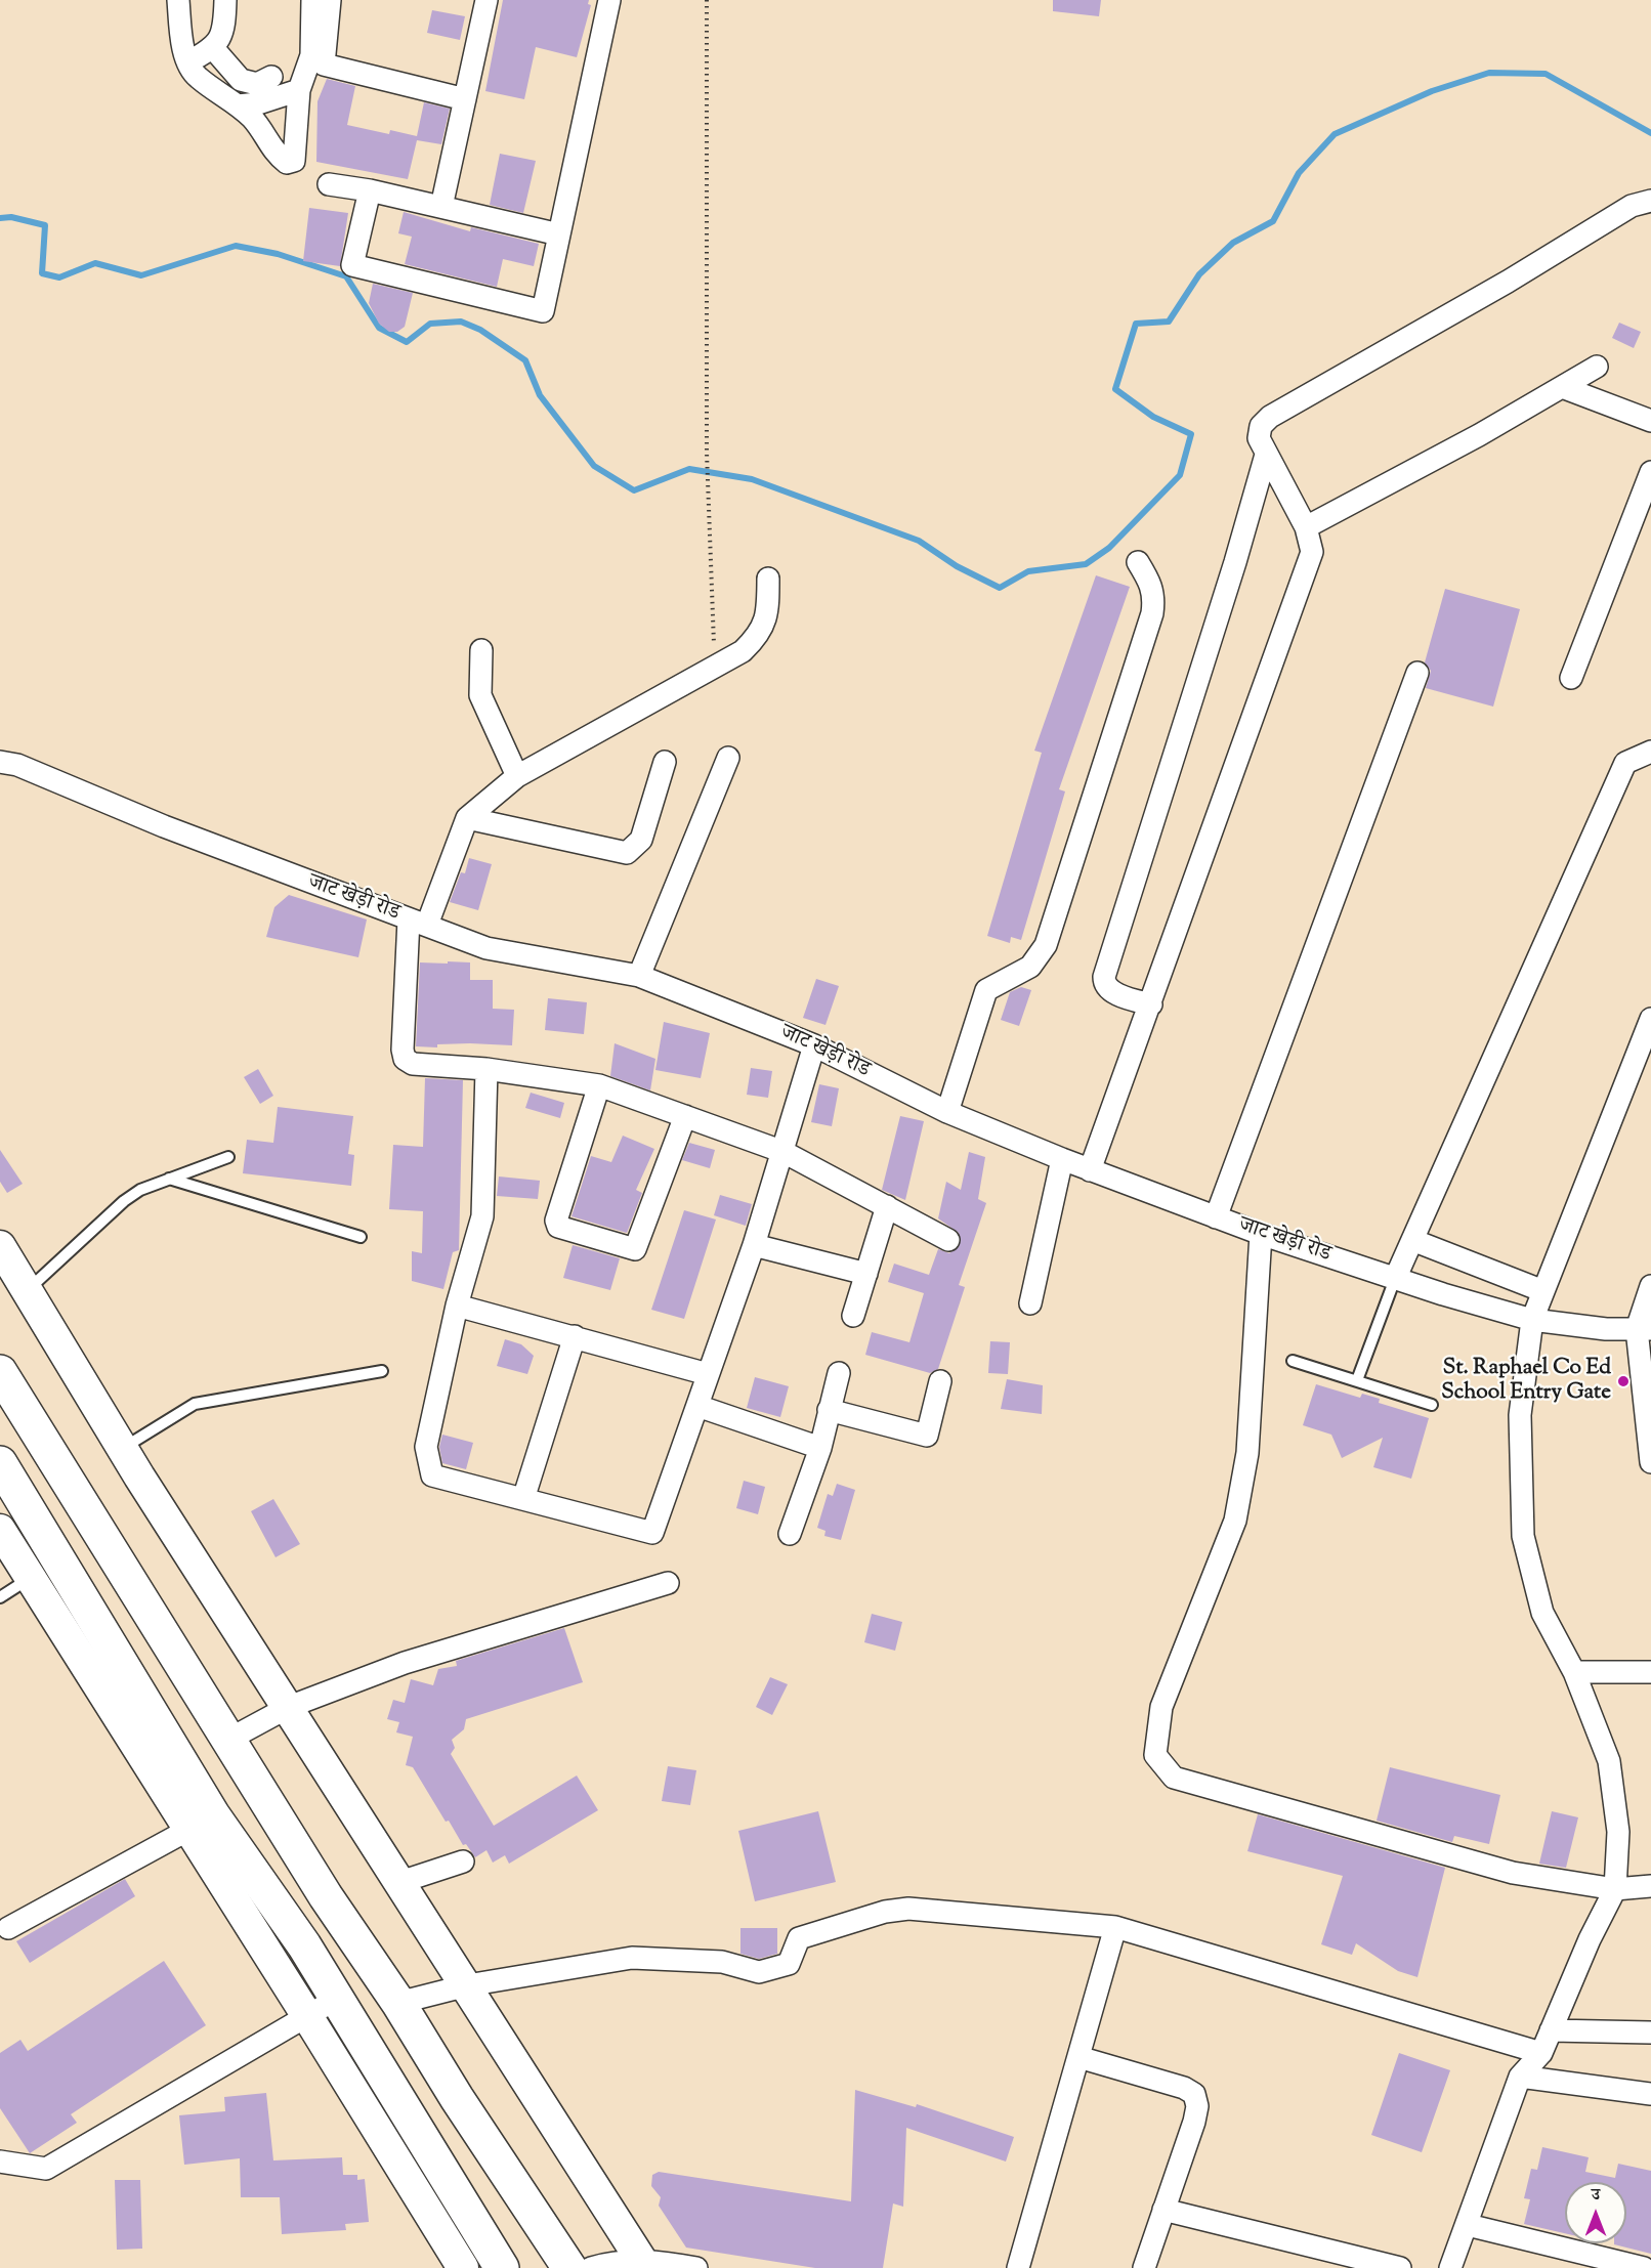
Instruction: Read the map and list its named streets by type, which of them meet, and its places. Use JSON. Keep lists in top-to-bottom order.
{
  "streets": {
    "street": ["जाट खेड़ी रोड"]
  },
  "places": ["St. Raphael Co Ed School Entry Gate"],
  "north": "top"
}
